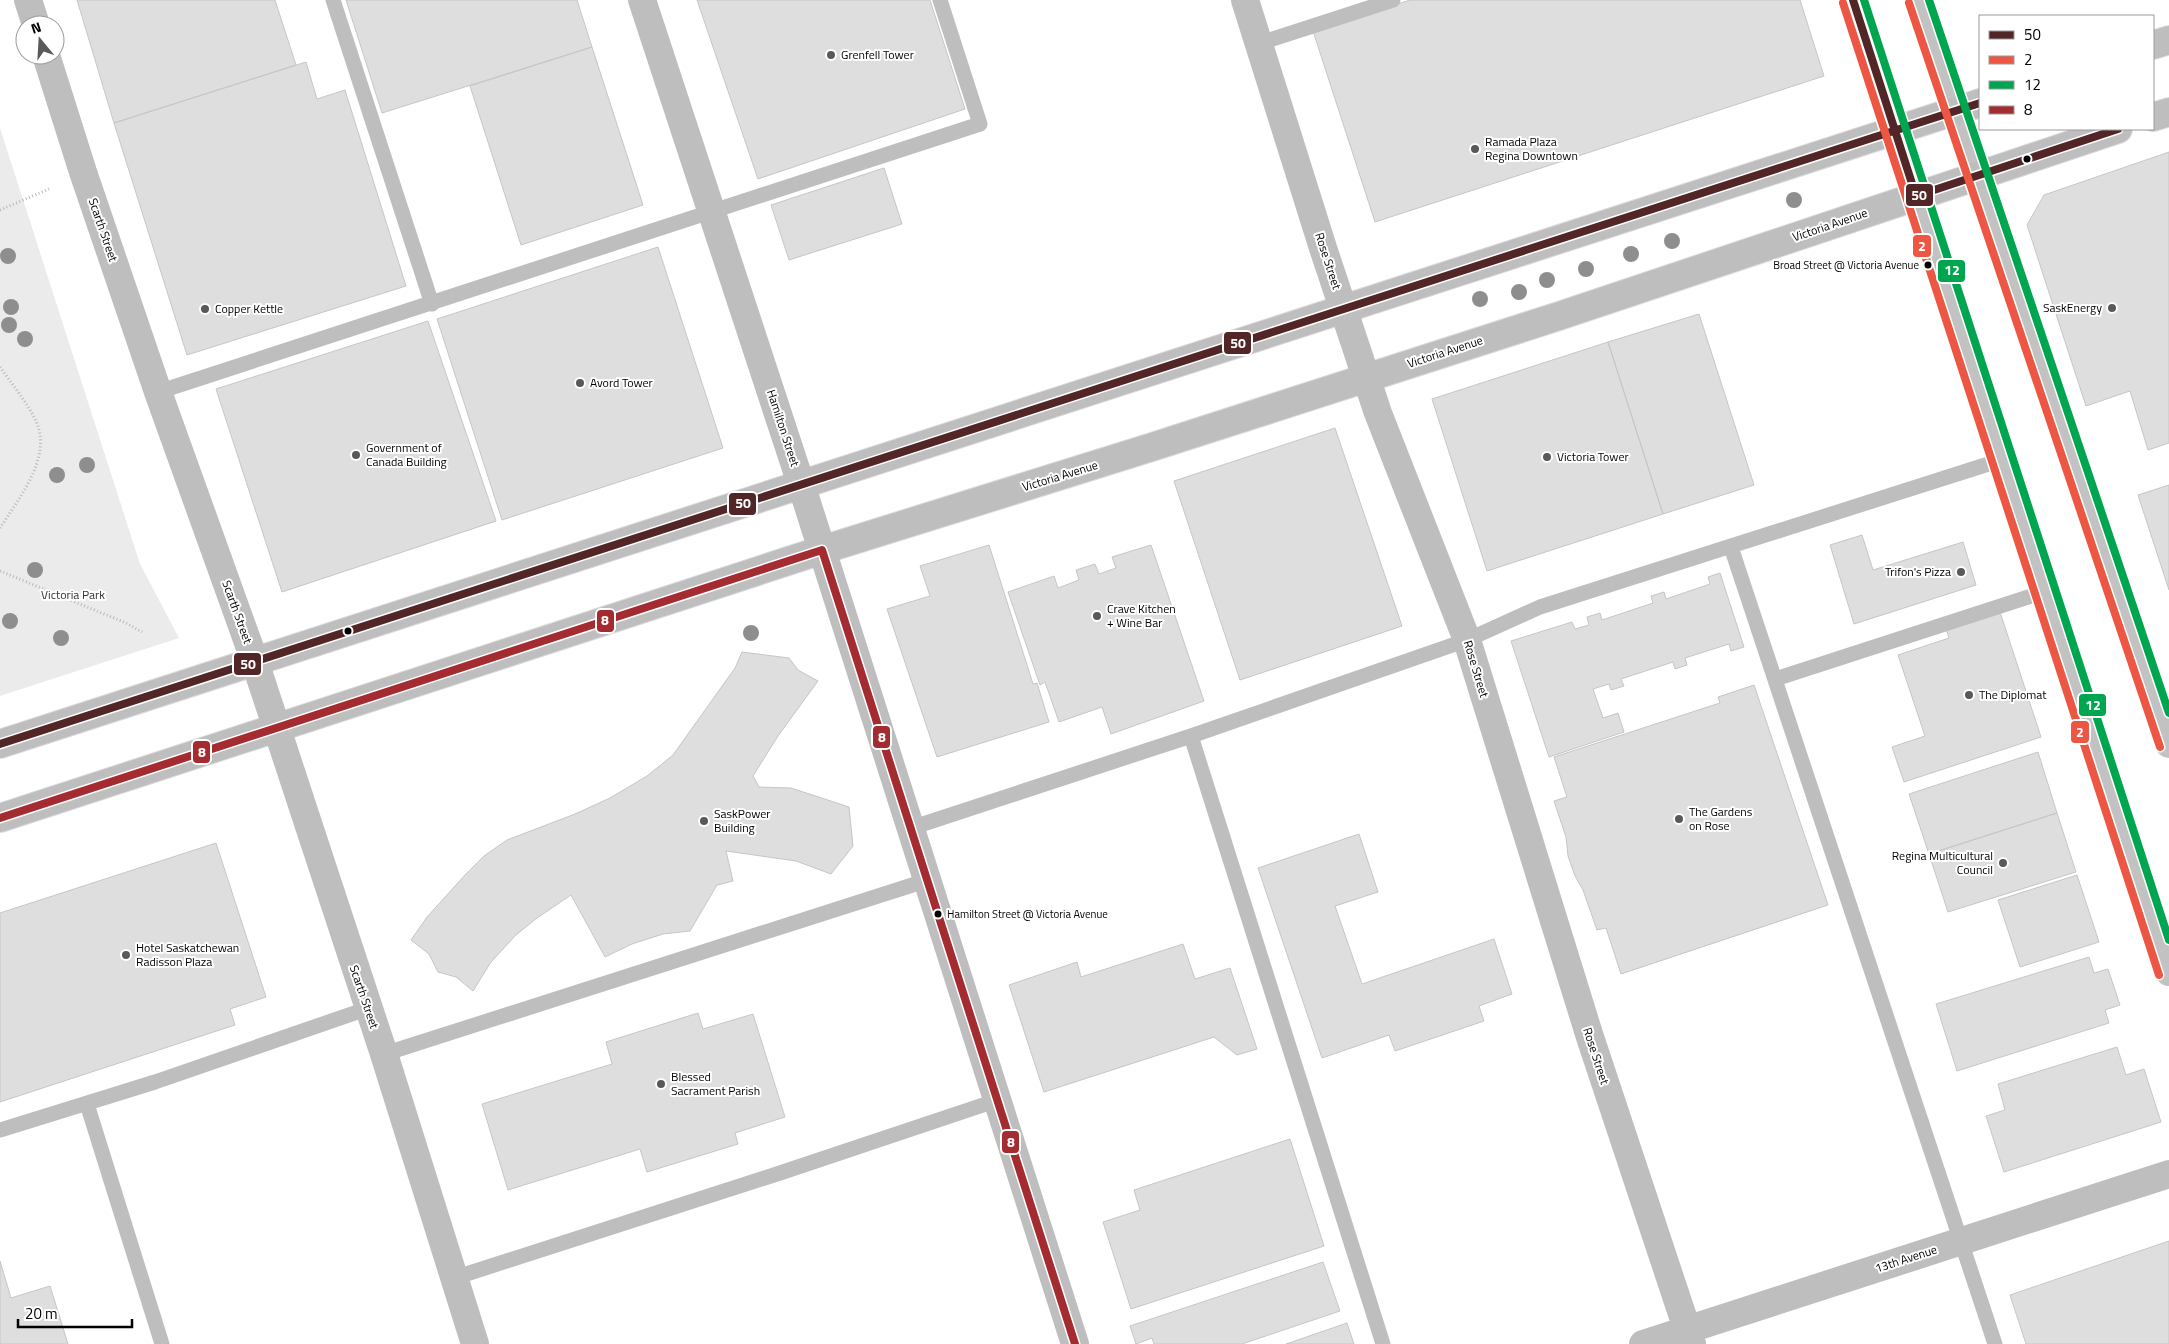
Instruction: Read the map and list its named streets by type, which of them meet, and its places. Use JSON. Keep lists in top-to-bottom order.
{
  "streets": {
    "street": [
      "Victoria Avenue",
      "Scarth Street",
      "Rose Street",
      "Hamilton Street",
      "13th Avenue"
    ]
  },
  "crossings": [
    ["Victoria Avenue", "Scarth Street"],
    ["Victoria Avenue", "Rose Street"],
    ["Victoria Avenue", "Hamilton Street"],
    ["Rose Street", "13th Avenue"]
  ],
  "parks": ["Victoria Park"],
  "places": [
    "Grenfell Tower",
    "Ramada Plaza Regina Downtown",
    "Broad Street @ Victoria Avenue",
    "SaskEnergy",
    "Copper Kettle",
    "Avord Tower",
    "Government of Canada Building",
    "Victoria Tower",
    "Trifon's Pizza",
    "Crave Kitchen + Wine Bar",
    "The Diplomat",
    "The Gardens on Rose",
    "SaskPower Building",
    "Regina Multicultural Council",
    "Hamilton Street @ Victoria Avenue",
    "Hotel Saskatchewan Radisson Plaza",
    "Blessed Sacrament Parish"
  ],
  "lines": [
    "transit line 50",
    "transit line 12",
    "transit line 2",
    "transit line 8"
  ],
  "legend": [
    "50",
    "2",
    "12",
    "8"
  ],
  "scale_bar": "20 m",
  "north": "top"
}
